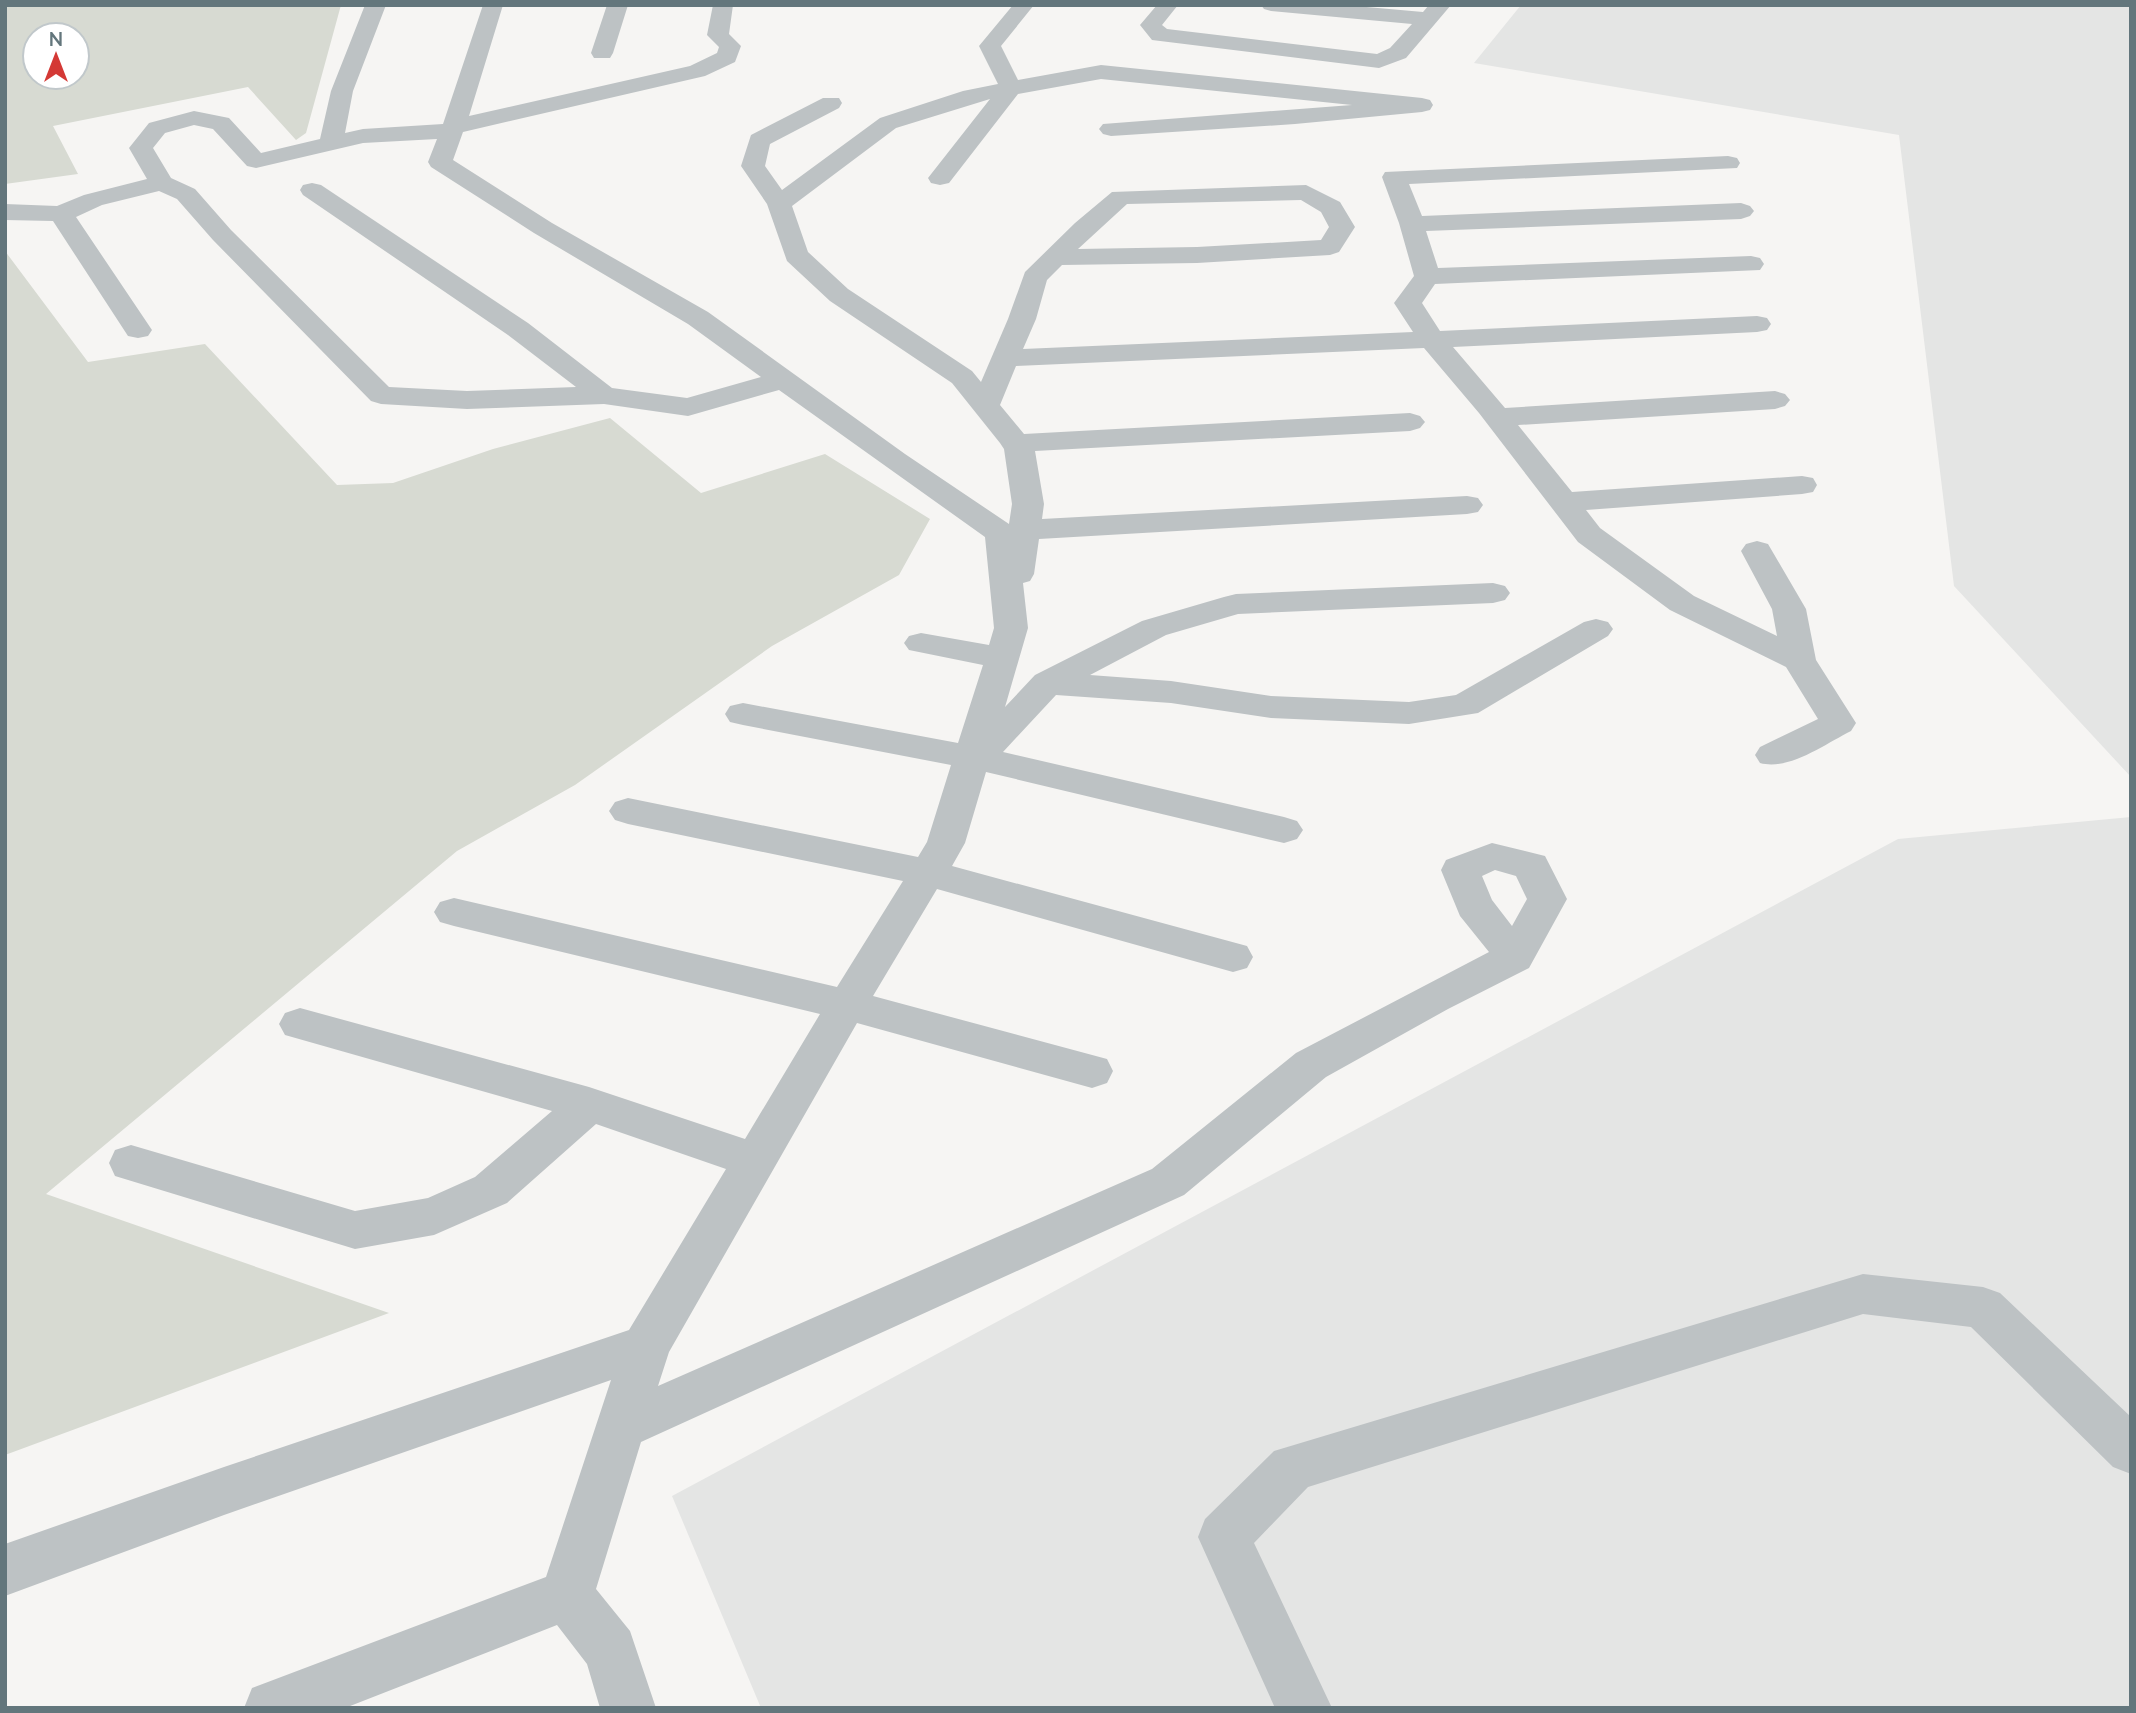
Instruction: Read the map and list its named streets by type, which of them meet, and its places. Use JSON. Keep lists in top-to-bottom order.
{
  "north": "top"
}
